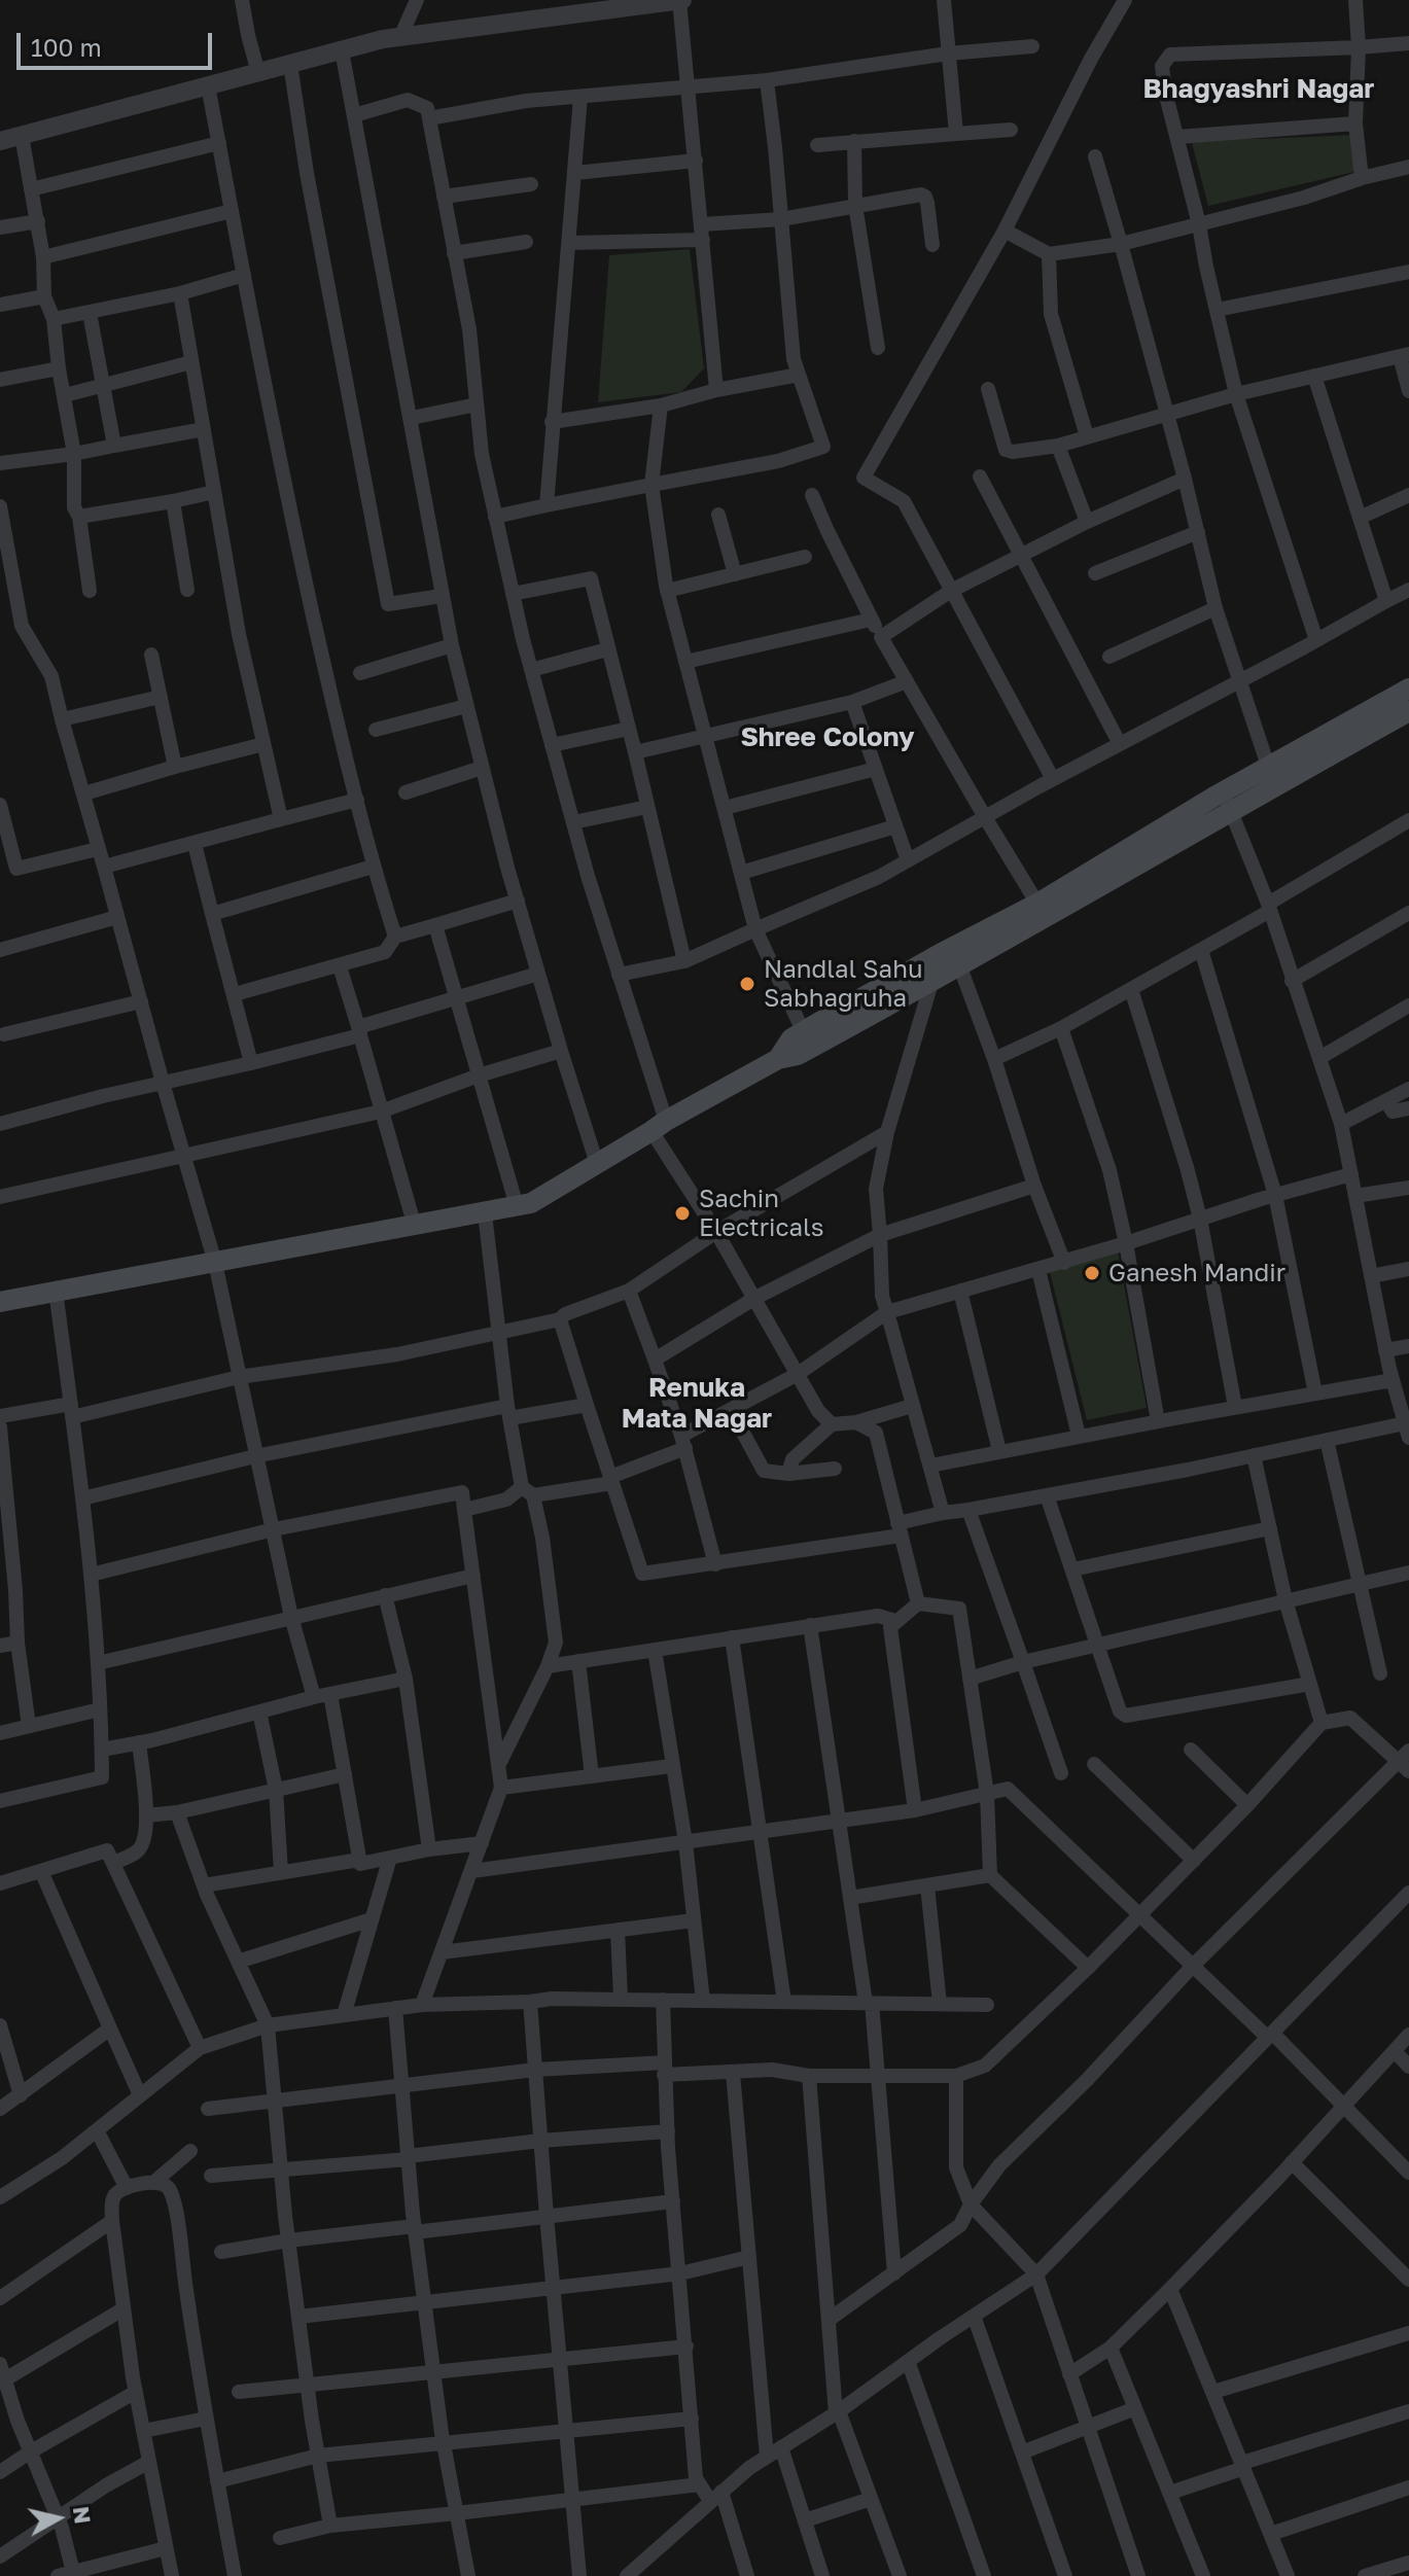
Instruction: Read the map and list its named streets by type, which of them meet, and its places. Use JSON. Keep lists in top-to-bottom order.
{
  "districts": ["Bhagyashri Nagar", "Shree Colony", "Renuka Mata Nagar"],
  "places": ["Nandlal Sahu Sabhagruha", "Sachin Electricals", "Ganesh Mandir"],
  "scale_bar": "100 m",
  "north": "right"
}
